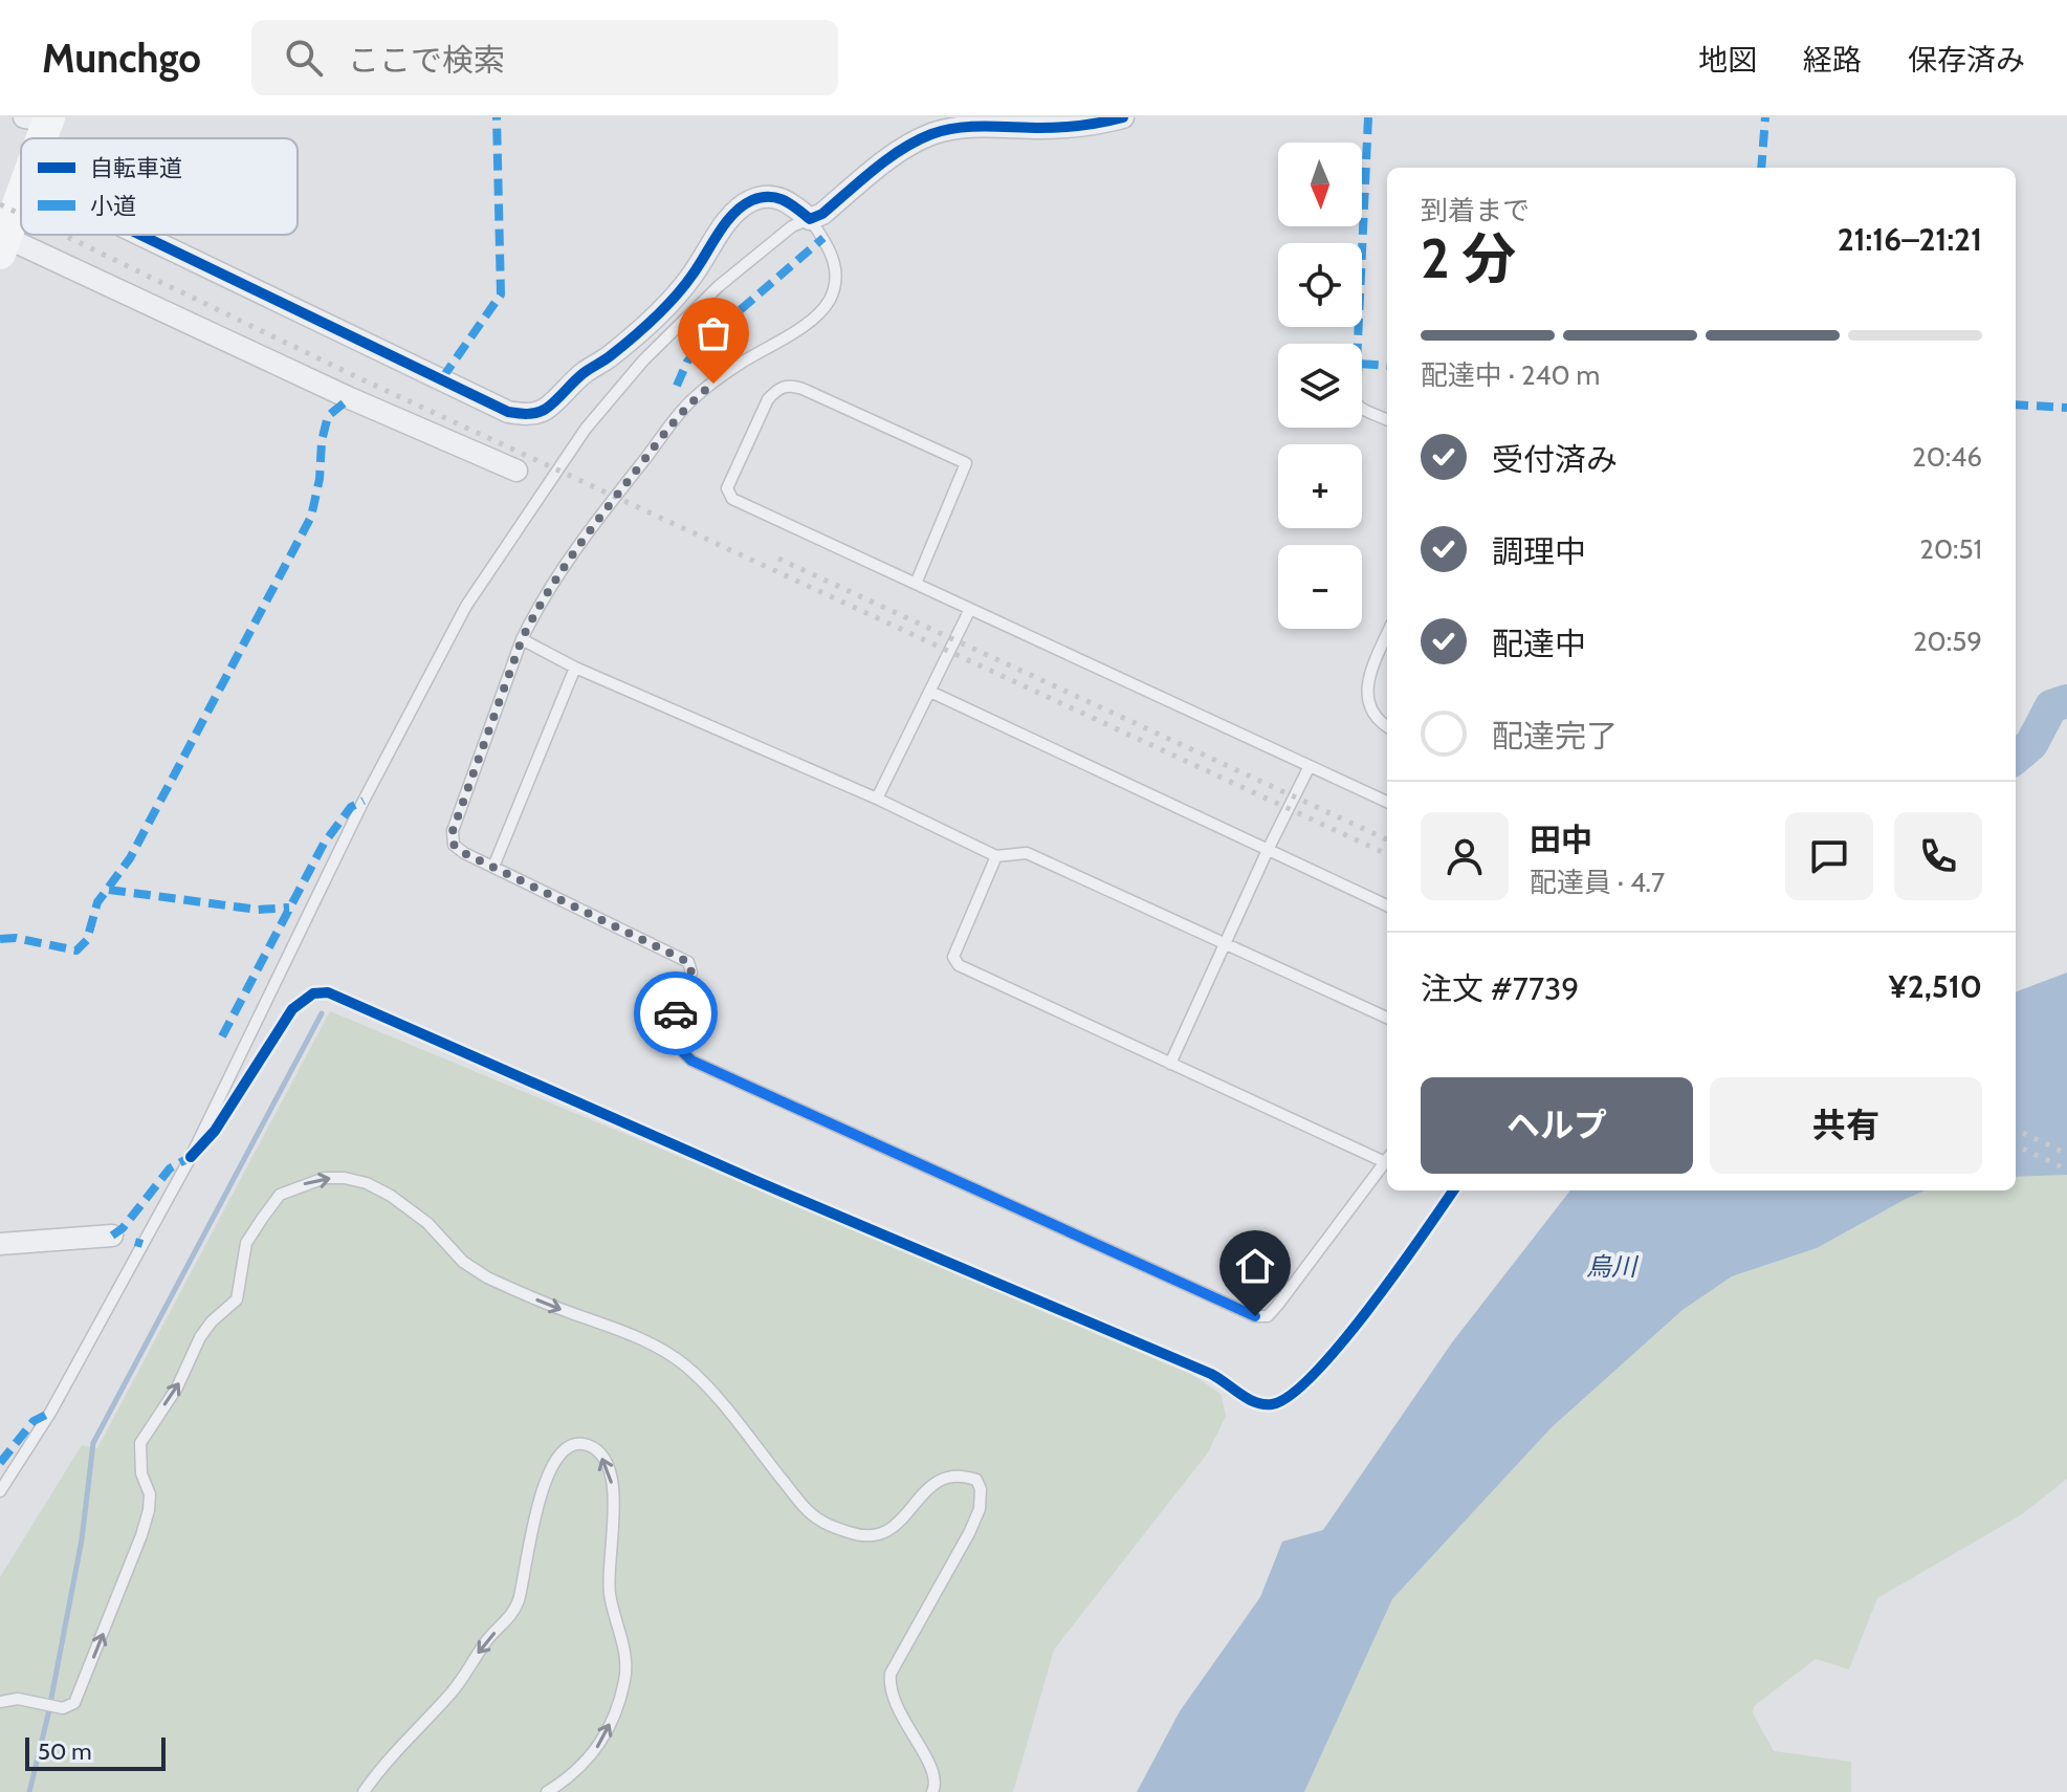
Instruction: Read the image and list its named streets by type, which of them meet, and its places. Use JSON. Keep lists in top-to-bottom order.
{
  "water": ["烏川"],
  "legend": ["自転車道", "小道"],
  "scale_bar": "50 m",
  "north": "bottom",
  "page": {
    "header": "Munchgo",
    "search": "ここで検索",
    "nav": ["地図", "経路", "保存済み"],
    "map_buttons": ["+", "−"],
    "heading": ["2 分", "到着まで", "21:16–21:21"],
    "panel": [
      "田中",
      "配達員 · 4.7",
      "注文 #7739",
      "¥2,510"
    ],
    "bar": "配達中 · 240 m",
    "list": [
      ["受付済み", "20:46"],
      ["調理中", "20:51"],
      ["配達中", "20:59"],
      "配達完了"
    ],
    "buttons": ["ヘルプ", "共有"],
    "scale": "50 m"
  }
}
